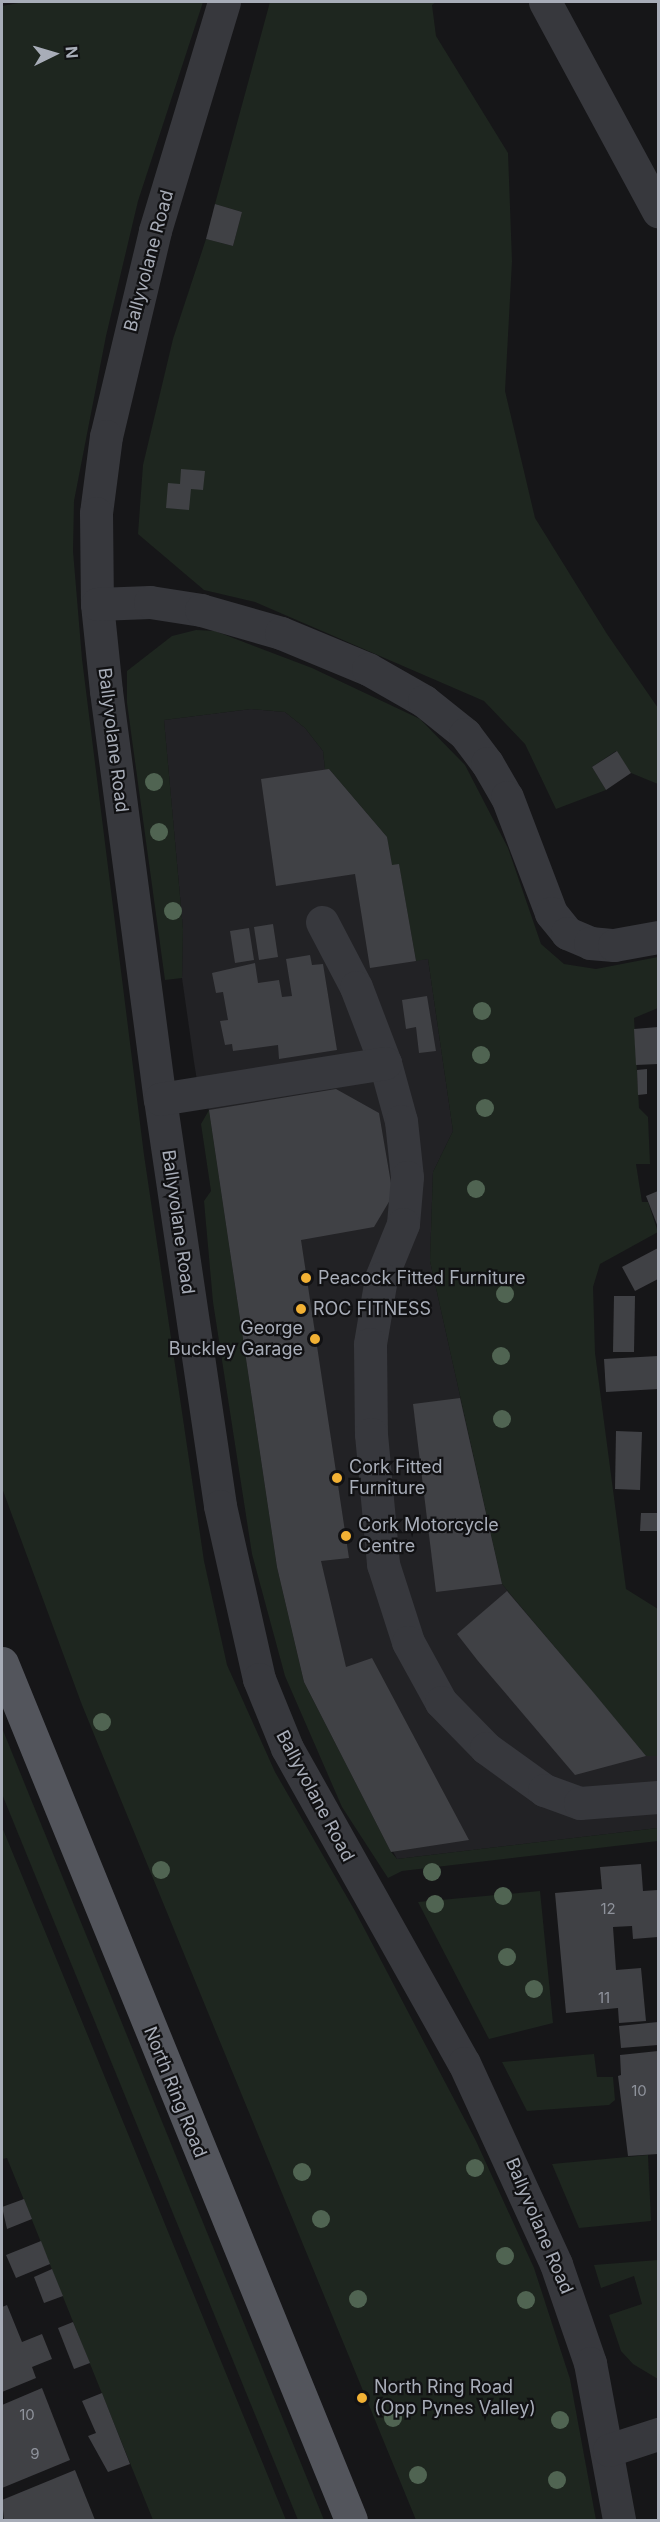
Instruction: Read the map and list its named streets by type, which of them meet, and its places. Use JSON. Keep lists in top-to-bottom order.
{
  "streets": {
    "main road": ["North Ring Road"],
    "street": ["Ballyvolane Road"]
  },
  "places": [
    "Peacock Fitted Furniture",
    "ROC FITNESS",
    "George Buckley Garage",
    "Cork Fitted Furniture",
    "Cork Motorcycle Centre",
    "North Ring Road (Opp Pynes Valley)"
  ],
  "house_numbers": [
    "12",
    "11",
    "10",
    "10",
    "9"
  ],
  "north": "right"
}
